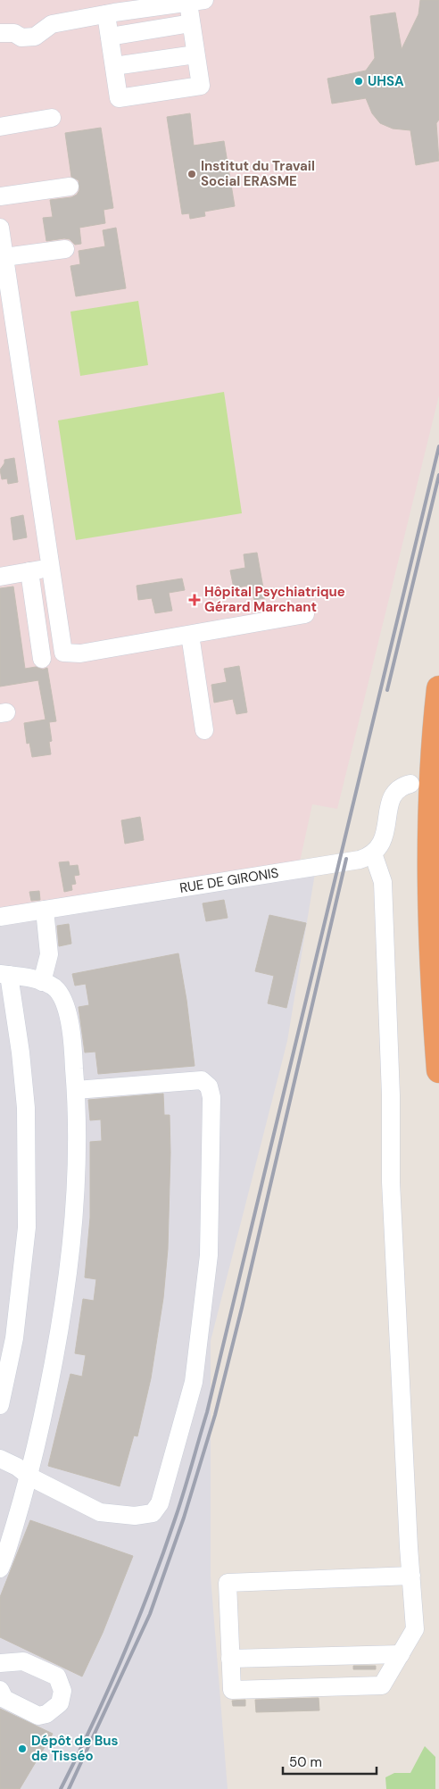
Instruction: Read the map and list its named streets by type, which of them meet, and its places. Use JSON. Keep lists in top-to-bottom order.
{
  "streets": {
    "street": ["RUE DE GIRONIS"]
  },
  "places": {
    "other": ["UHSA", "Institut du Travail Social ERASME", "Dépôt de Bus de Tisséo"],
    "health": ["Hôpital Psychiatrique Gérard Marchant"]
  },
  "scale_bar": "50 m"
}
